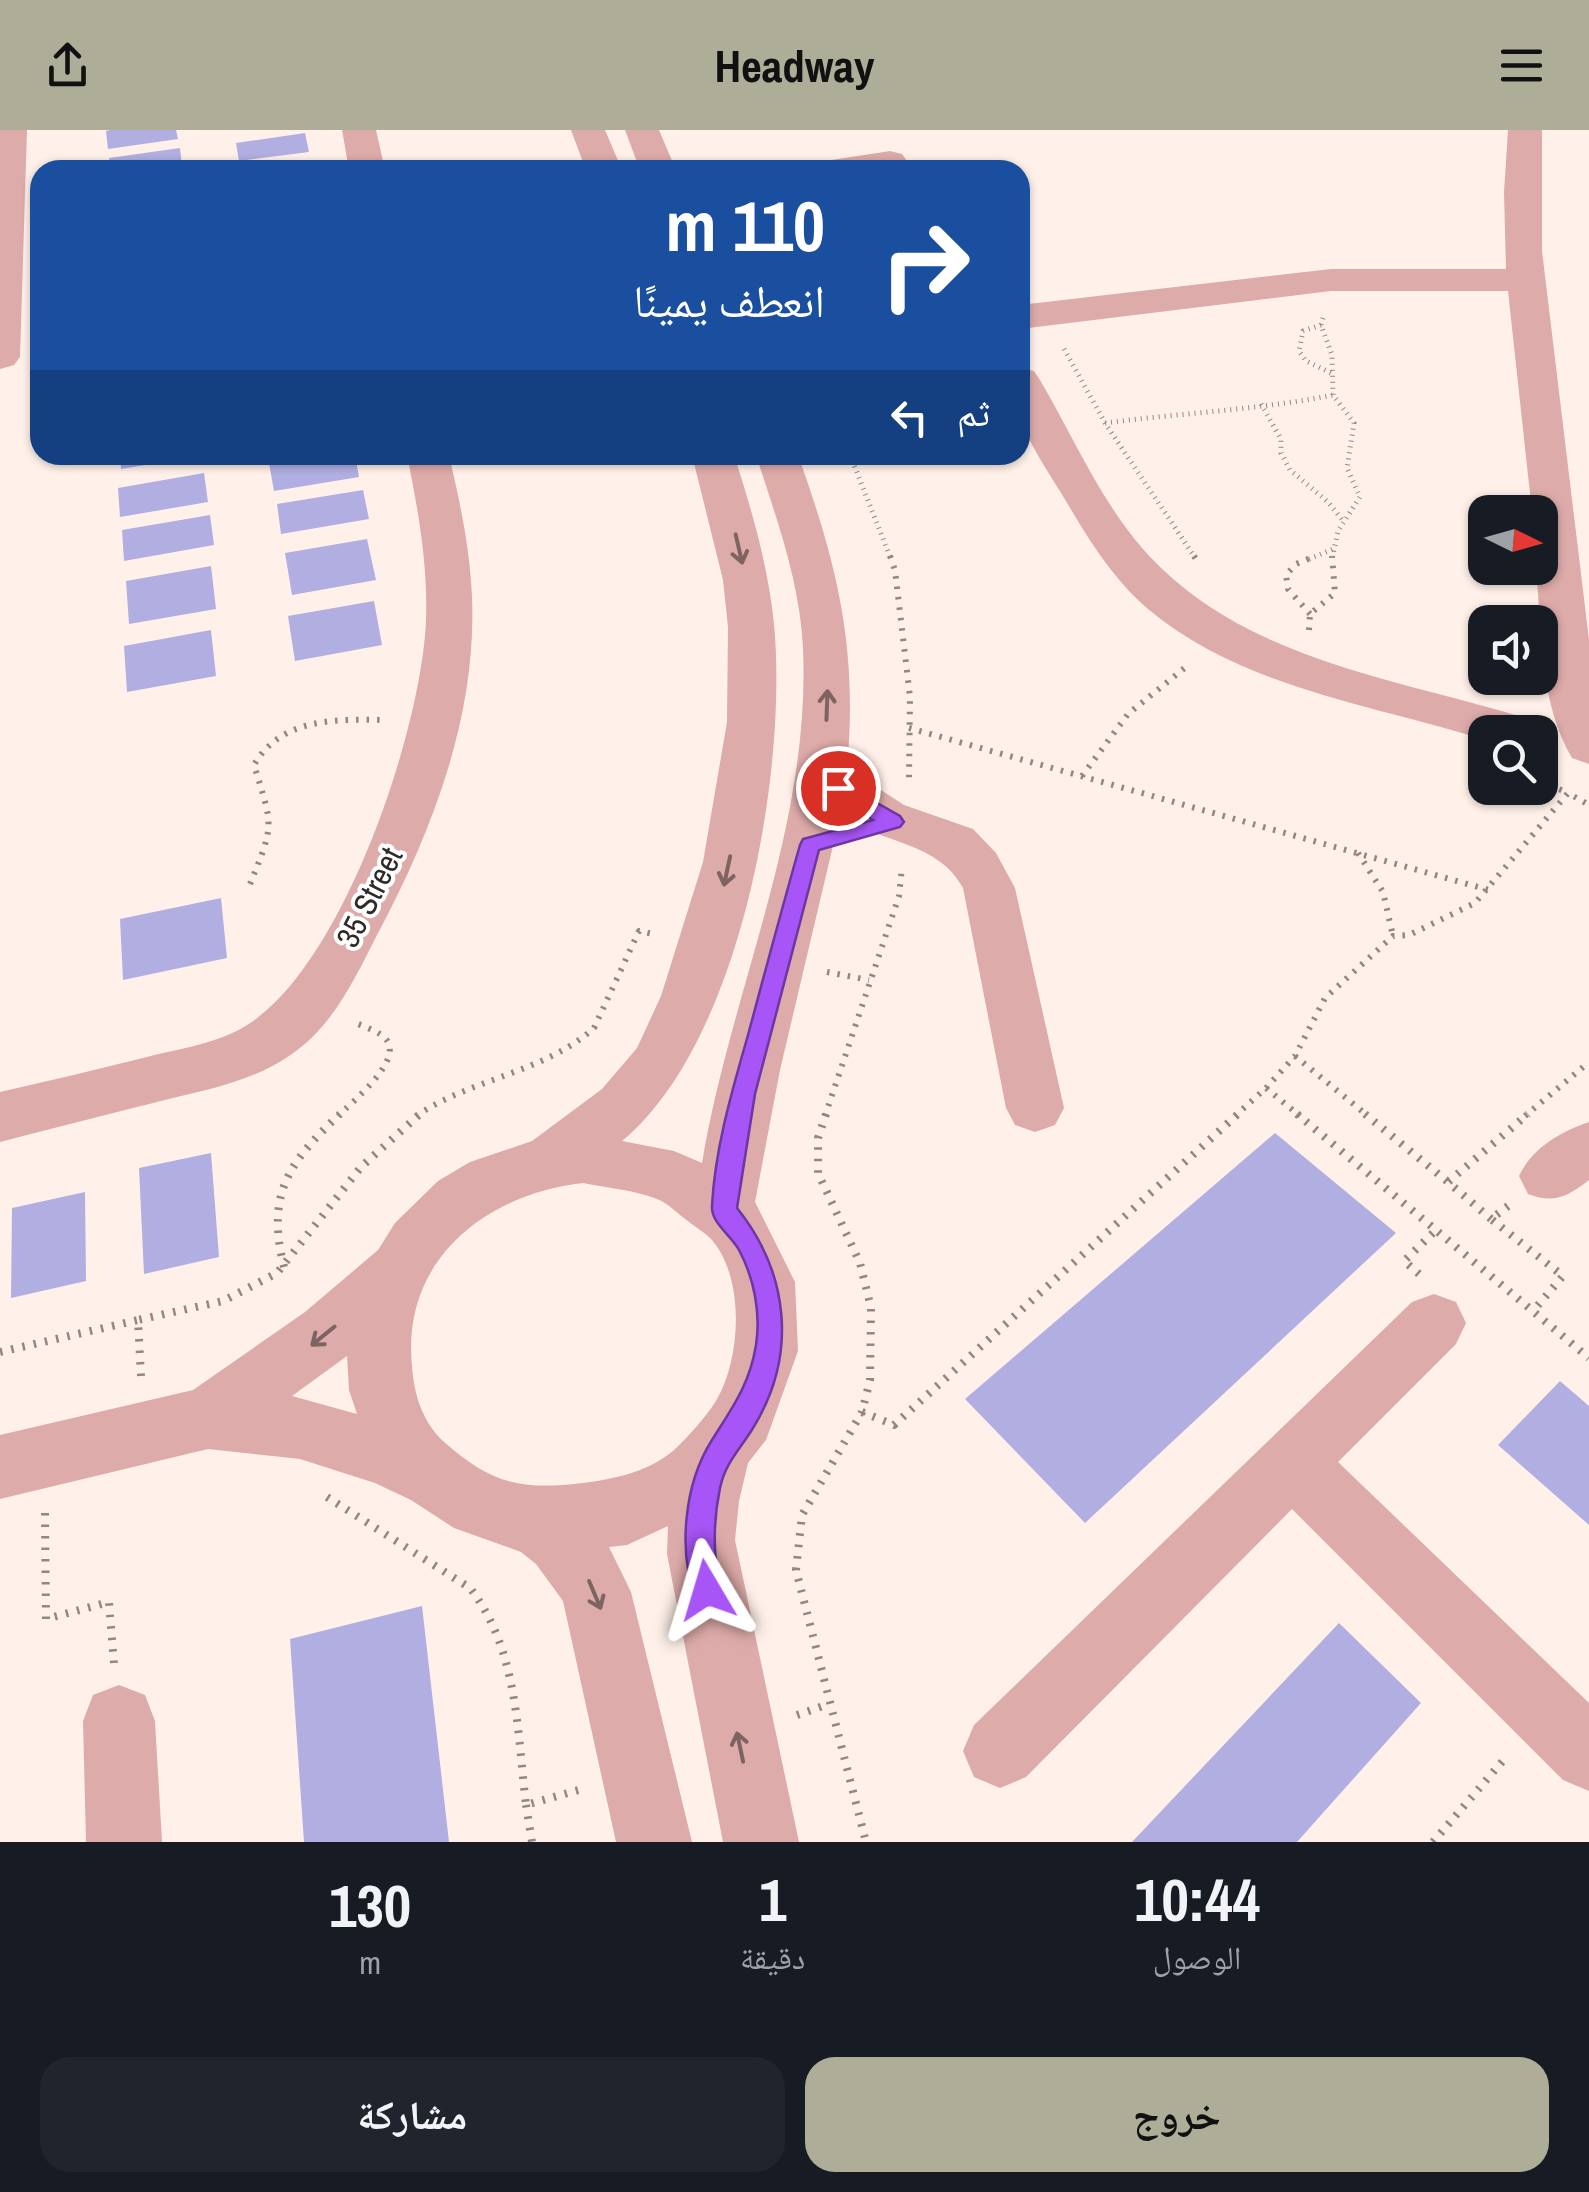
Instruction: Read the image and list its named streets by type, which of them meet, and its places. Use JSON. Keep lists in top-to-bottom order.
{
  "streets": {
    "street": ["35 Street"]
  },
  "north": "right",
  "page": {
    "header": "Headway",
    "turn": ["110 m", "انعطف يمينًا"],
    "then": "ثم",
    "eta": [
      "10:44",
      "الوصول",
      "1",
      "دقيقة",
      "130",
      "m"
    ],
    "buttons": ["خروج", "مشاركة"]
  }
}
